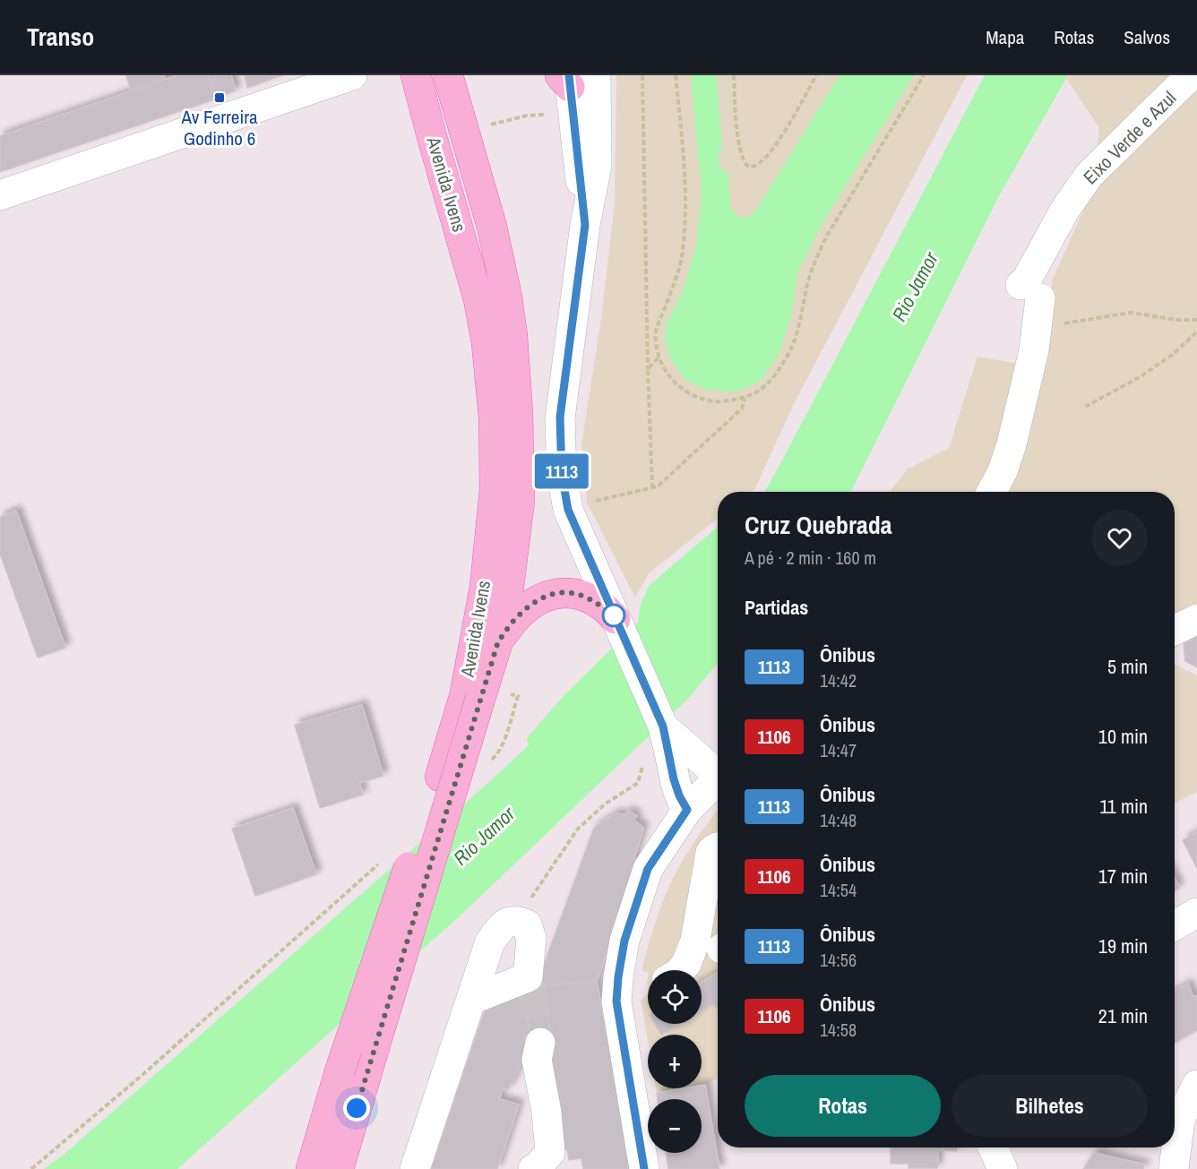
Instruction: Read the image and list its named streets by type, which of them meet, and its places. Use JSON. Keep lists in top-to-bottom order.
{
  "streets": {
    "main road": ["Avenida Ivens"],
    "street": ["Eixo Verde e Azul"]
  },
  "water": ["Rio Jamor"],
  "places": {
    "transit": ["Av Ferreira Godinho 6"]
  },
  "lines": ["bus line 1113"],
  "page": {
    "header": "Transo",
    "nav": ["Mapa", "Rotas", "Salvos"],
    "on_map": "1113",
    "heading": [
      ["Cruz Quebrada", "A pé · 2 min · 160 m"],
      "Partidas"
    ],
    "list": [
      {
        "mark": "1113",
        "name": "Ônibus",
        "note": "14:42",
        "value": "5 min"
      },
      {
        "mark": "1106",
        "name": "Ônibus",
        "note": "14:47",
        "value": "10 min"
      },
      {
        "mark": "1113",
        "name": "Ônibus",
        "note": "14:48",
        "value": "11 min"
      },
      {
        "mark": "1106",
        "name": "Ônibus",
        "note": "14:54",
        "value": "17 min"
      },
      {
        "mark": "1113",
        "name": "Ônibus",
        "note": "14:56",
        "value": "19 min"
      },
      {
        "mark": "1106",
        "name": "Ônibus",
        "note": "14:58",
        "value": "21 min"
      }
    ],
    "map_buttons": ["+", "−"],
    "buttons": ["Rotas", "Bilhetes"]
  }
}
